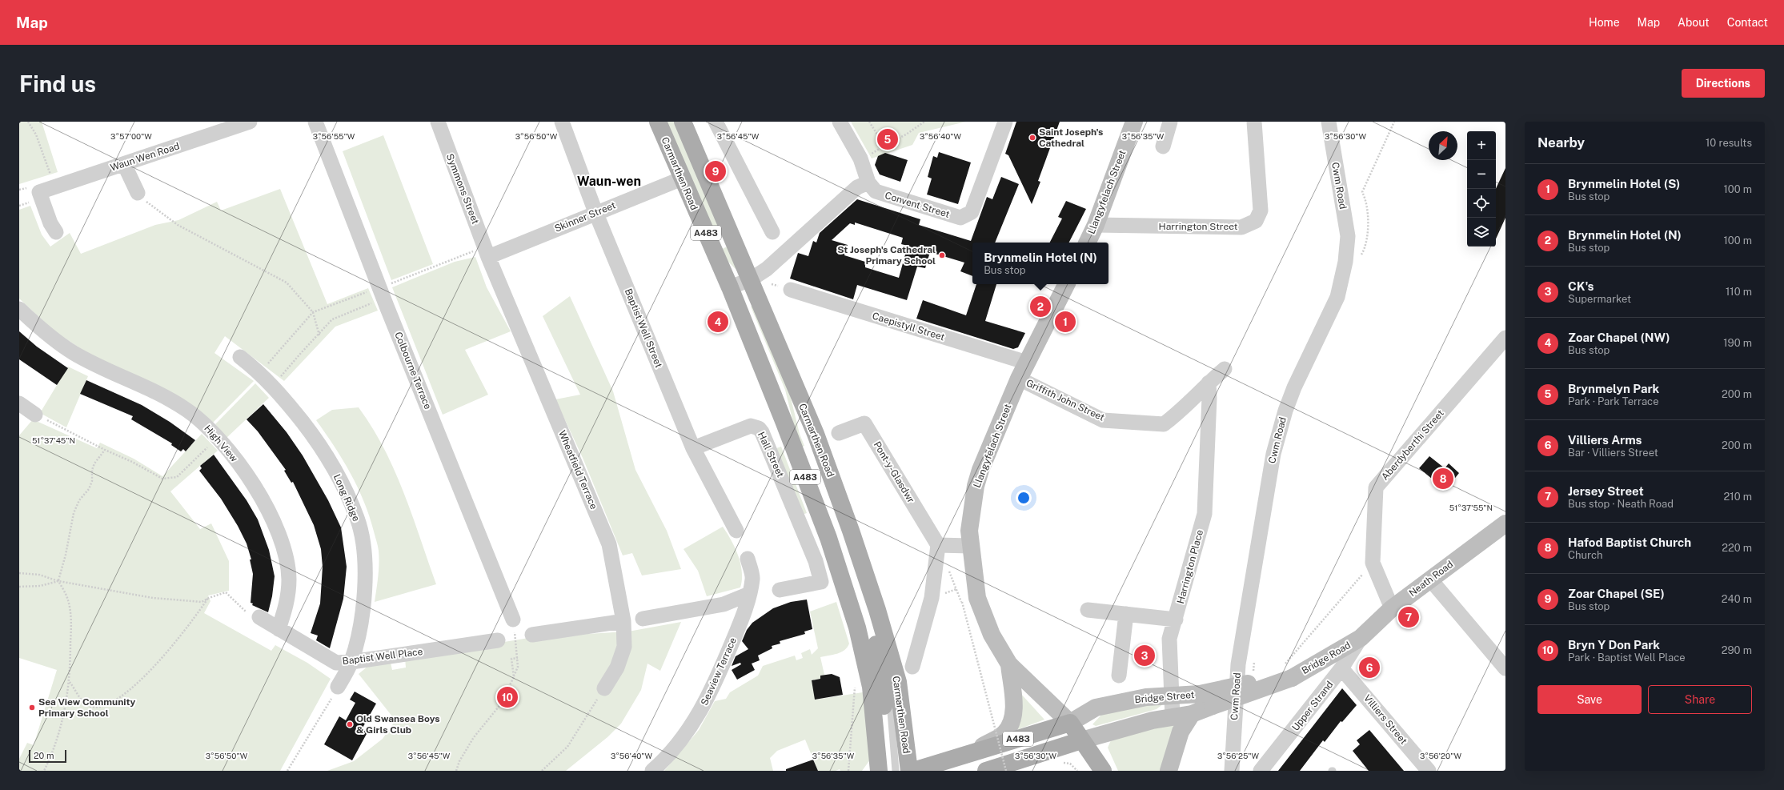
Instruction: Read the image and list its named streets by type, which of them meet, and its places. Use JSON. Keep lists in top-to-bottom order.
{
  "streets": {
    "main road": [
      "Carmarthen Road",
      "Llangyfelach Street",
      "A483",
      "Neath Road",
      "Bridge Road",
      "Bridge Street"
    ],
    "street": [
      "Waun Wen Road",
      "Cwm Road",
      "Symmons Street",
      "Convent Street",
      "Skinner Street",
      "Harrington Street",
      "Caepistyll Street",
      "Baptist Well Street",
      "Colbourne Terrace",
      "Griffith John Street",
      "High View",
      "Aberdyberthi Street",
      "Hall Street",
      "Wheatfield Terrace",
      "Pont-y-Glasdwr",
      "Long Ridge",
      "Harrington Place",
      "Baptist Well Place",
      "Seaview Terrace",
      "Upper Strand",
      "Villiers Street"
    ]
  },
  "crossings": [
    ["Carmarthen Road", "Skinner Street"],
    ["Carmarthen Road", "A483"],
    ["Symmons Street", "Skinner Street"],
    ["Symmons Street", "Wheatfield Terrace"],
    ["Llangyfelach Street", "Harrington Street"],
    ["Llangyfelach Street", "Caepistyll Street"],
    ["Llangyfelach Street", "Griffith John Street"],
    ["Llangyfelach Street", "Bridge Street"],
    ["Skinner Street", "Baptist Well Street"],
    ["Skinner Street", "Wheatfield Terrace"],
    ["Baptist Well Street", "Hall Street"],
    ["Griffith John Street", "Harrington Place"],
    ["High View", "Baptist Well Place"],
    ["Aberdyberthi Street", "Neath Road"],
    ["Long Ridge", "Baptist Well Place"],
    ["Harrington Place", "Bridge Street"],
    ["Neath Road", "Bridge Road"],
    ["Neath Road", "Upper Strand"],
    ["Bridge Road", "Bridge Street"],
    ["Bridge Road", "Upper Strand"],
    ["Upper Strand", "Villiers Street"]
  ],
  "districts": ["Waun-wen"],
  "places": [
    "Saint Joseph's Cathedral",
    "St Joseph's Cathedral Primary School",
    "Sea View Community Primary School",
    "Old Swansea Boys & Girls Club"
  ],
  "scale_bar": "20 m",
  "north": "top right",
  "page": {
    "header": "Map",
    "nav": [
      "Home",
      "Map",
      "About",
      "Contact"
    ],
    "buttons": [
      "Directions",
      ["Save", "Share"]
    ],
    "title": "Find us",
    "heading": ["Nearby", "10 results"],
    "pins": [
      "5",
      "9",
      "2",
      "1",
      "4",
      "8",
      "7",
      "3",
      "6",
      "10"
    ],
    "map_buttons": ["+", "−"],
    "list": [
      {
        "mark": "1",
        "name": "Brynmelin Hotel (S)",
        "note": "Bus stop",
        "value": "100 m"
      },
      {
        "mark": "2",
        "name": "Brynmelin Hotel (N)",
        "note": "Bus stop",
        "value": "100 m"
      },
      {
        "mark": "3",
        "name": "CK's",
        "note": "Supermarket",
        "value": "110 m"
      },
      {
        "mark": "4",
        "name": "Zoar Chapel (NW)",
        "note": "Bus stop",
        "value": "190 m"
      },
      {
        "mark": "5",
        "name": "Brynmelyn Park",
        "note": "Park · Park Terrace",
        "value": "200 m"
      },
      {
        "mark": "6",
        "name": "Villiers Arms",
        "note": "Bar · Villiers Street",
        "value": "200 m"
      },
      {
        "mark": "7",
        "name": "Jersey Street",
        "note": "Bus stop · Neath Road",
        "value": "210 m"
      },
      {
        "mark": "8",
        "name": "Hafod Baptist Church",
        "note": "Church",
        "value": "220 m"
      },
      {
        "mark": "9",
        "name": "Zoar Chapel (SE)",
        "note": "Bus stop",
        "value": "240 m"
      },
      {
        "mark": "10",
        "name": "Bryn Y Don Park",
        "note": "Park · Baptist Well Place",
        "value": "290 m"
      }
    ],
    "popup": ["Brynmelin Hotel (N)", "Bus stop"],
    "scale": "20 m"
  },
  "coordinates": [
    "3°57'00\"W",
    "3°56'55\"W",
    "3°56'50\"W",
    "3°56'45\"W",
    "3°56'40\"W",
    "3°56'35\"W",
    "3°56'30\"W",
    "51°37'45\"N",
    "51°37'55\"N",
    "3°56'25\"W",
    "3°56'20\"W"
  ]
}
